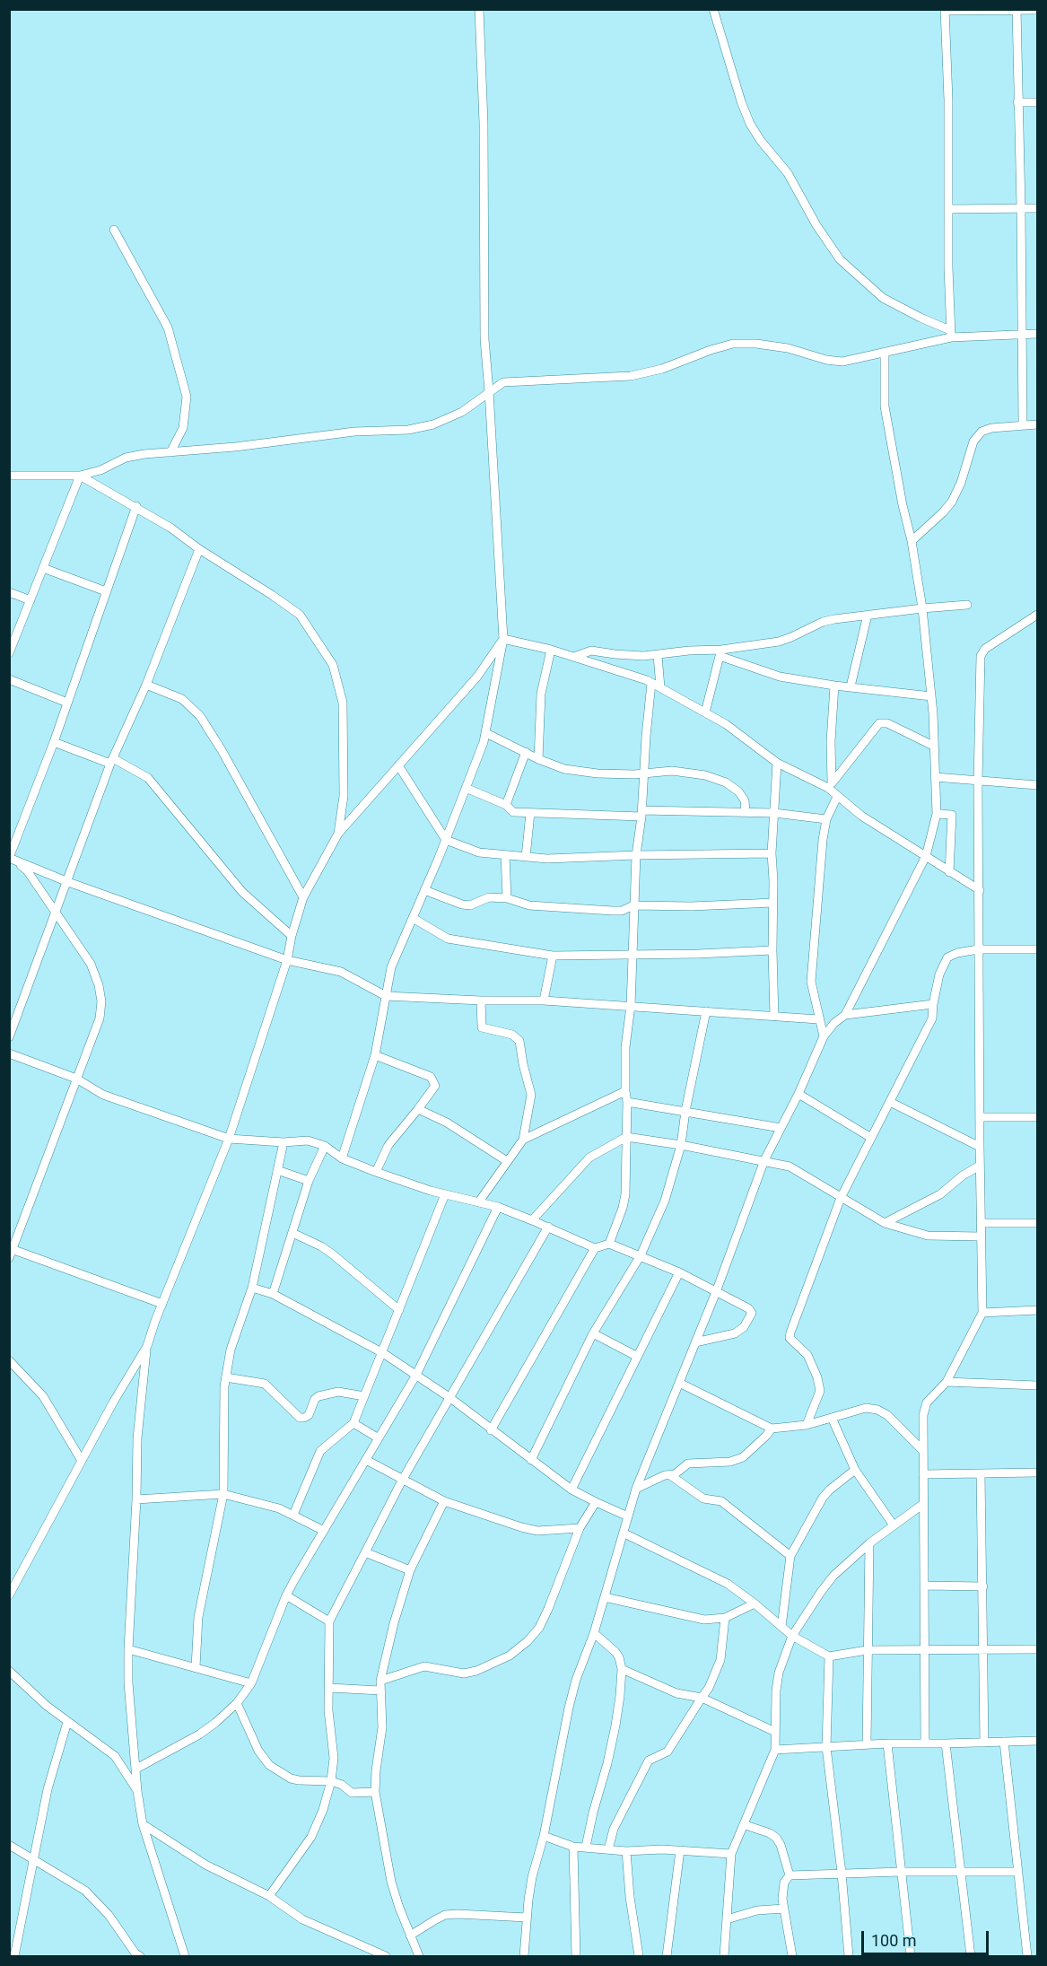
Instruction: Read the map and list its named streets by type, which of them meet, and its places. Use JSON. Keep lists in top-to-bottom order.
{
  "scale_bar": "100 m"
}
